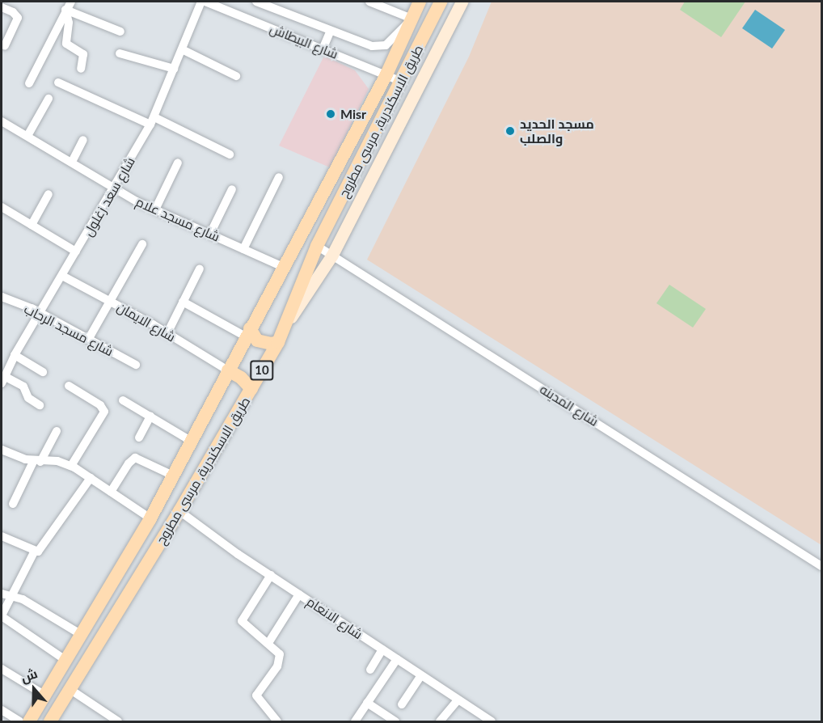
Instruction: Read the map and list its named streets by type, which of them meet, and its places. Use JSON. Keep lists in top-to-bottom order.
{
  "streets": {
    "main road": ["طريق الاسكندرية, مرسى مطروح", "10"],
    "street": [
      "شارع البيطاش",
      "شارع سعد زغلول",
      "شارع مسجد علام",
      "شارع الايمان",
      "شارع مسجد الرحاب",
      "شارع المدينه",
      "شارع الانعام"
    ]
  },
  "crossings": [
    ["شارع البيطاش", "طريق الاسكندرية, مرسى مطروح"],
    ["طريق الاسكندرية, مرسى مطروح", "شارع مسجد علام"],
    ["طريق الاسكندرية, مرسى مطروح", "شارع الايمان"],
    ["طريق الاسكندرية, مرسى مطروح", "شارع المدينه"],
    ["طريق الاسكندرية, مرسى مطروح", "شارع الانعام"],
    ["شارع سعد زغلول", "شارع مسجد علام"],
    ["شارع سعد زغلول", "شارع الايمان"],
    ["شارع سعد زغلول", "شارع مسجد الرحاب"]
  ],
  "places": ["Misr", "مسجد الحديد والصلب"],
  "north": "top"
}
